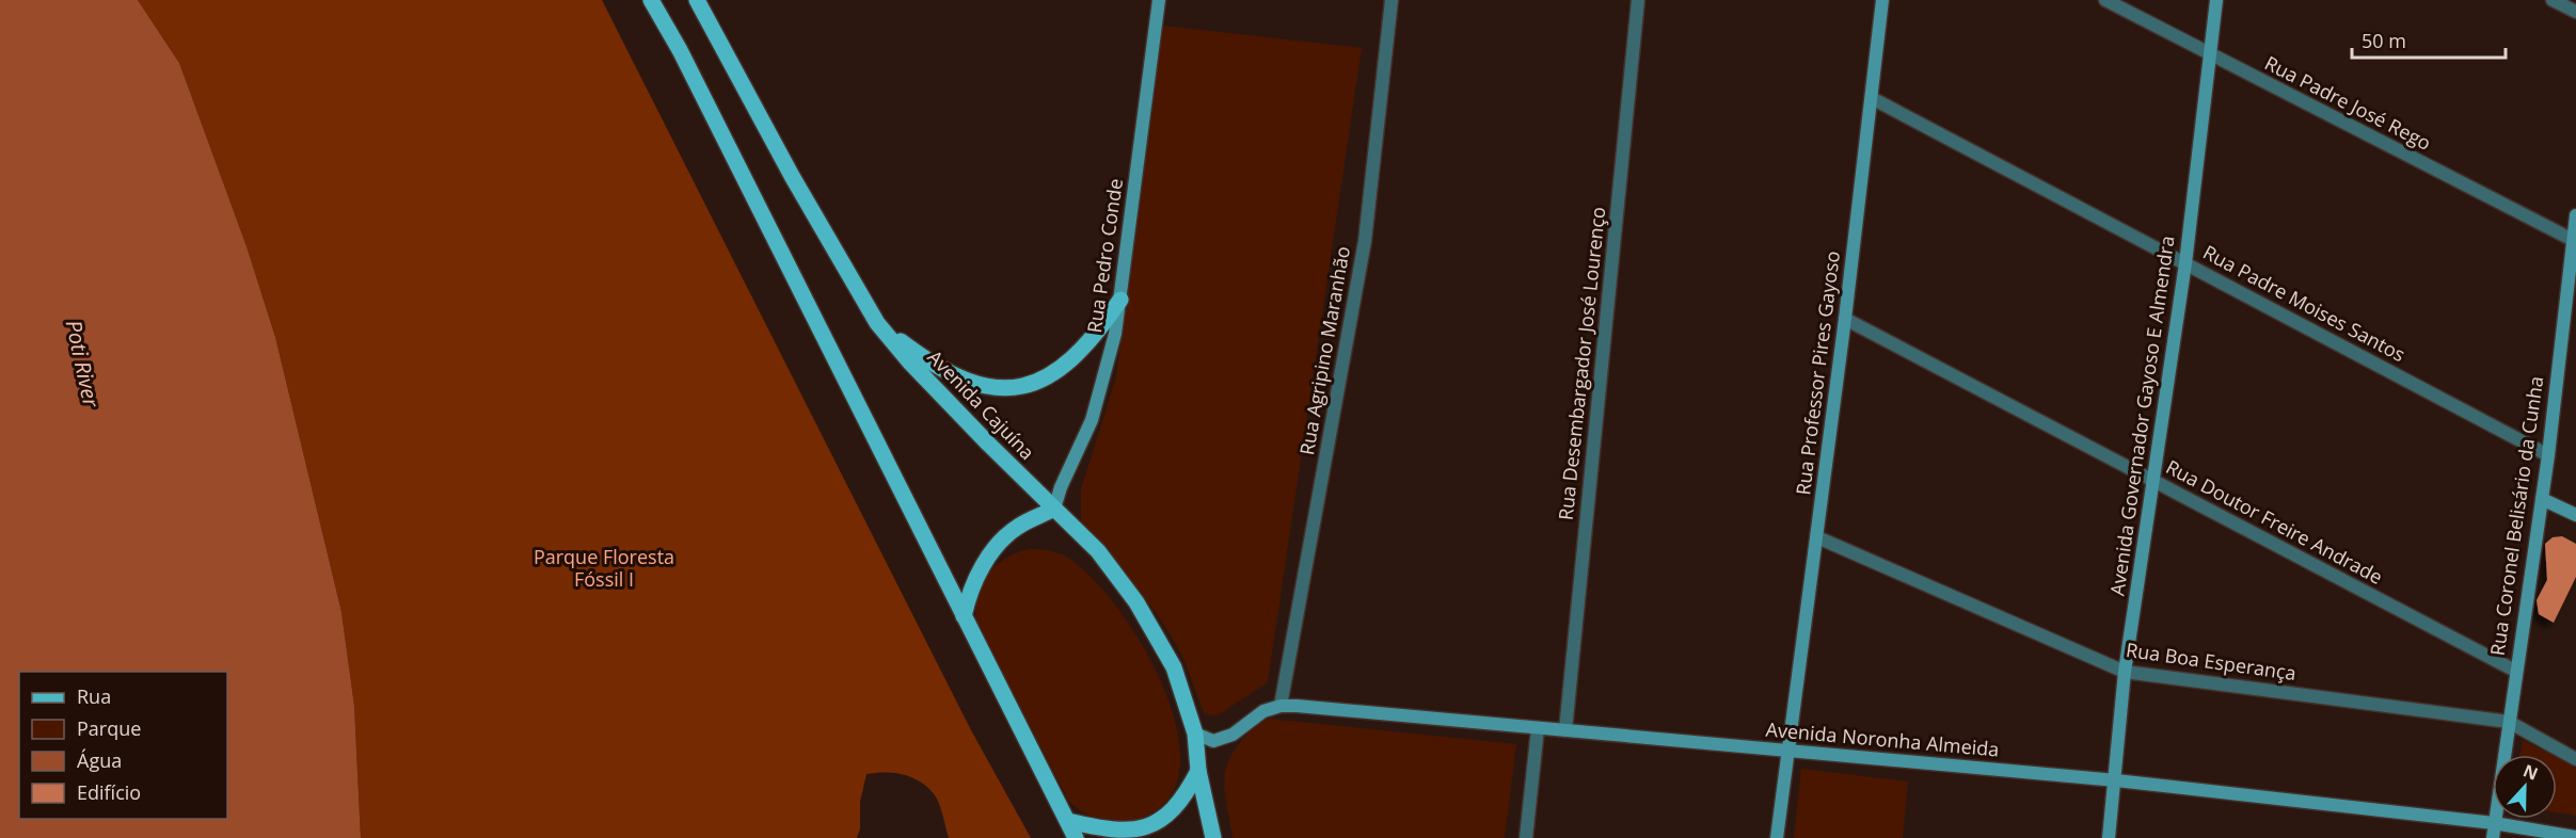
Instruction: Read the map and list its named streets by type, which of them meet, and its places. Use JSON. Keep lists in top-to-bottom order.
{
  "streets": {
    "main road": [
      "Rua Pedro Conde",
      "Rua Professor Pires Gayoso",
      "Avenida Cajuína",
      "Avenida Governador Gayoso E Almendra",
      "Rua Coronel Belisário da Cunha",
      "Avenida Noronha Almeida"
    ],
    "street": [
      "Rua Padre José Rego",
      "Rua Padre Moises Santos",
      "Rua Agripino Maranhão",
      "Rua Desembargador José Lourenço",
      "Rua Doutor Freire Andrade",
      "Rua Boa Esperança"
    ]
  },
  "crossings": [
    ["Rua Padre José Rego", "Avenida Governador Gayoso E Almendra"],
    ["Rua Padre José Rego", "Rua Coronel Belisário da Cunha"],
    ["Rua Pedro Conde", "Avenida Cajuína"],
    ["Rua Padre Moises Santos", "Rua Professor Pires Gayoso"],
    ["Rua Padre Moises Santos", "Avenida Governador Gayoso E Almendra"],
    ["Rua Padre Moises Santos", "Rua Coronel Belisário da Cunha"],
    ["Rua Agripino Maranhão", "Avenida Noronha Almeida"],
    ["Rua Desembargador José Lourenço", "Avenida Noronha Almeida"],
    ["Rua Professor Pires Gayoso", "Rua Doutor Freire Andrade"],
    ["Rua Professor Pires Gayoso", "Rua Boa Esperança"],
    ["Rua Professor Pires Gayoso", "Avenida Noronha Almeida"],
    ["Avenida Governador Gayoso E Almendra", "Rua Doutor Freire Andrade"],
    ["Avenida Governador Gayoso E Almendra", "Rua Boa Esperança"],
    ["Avenida Governador Gayoso E Almendra", "Avenida Noronha Almeida"],
    ["Rua Coronel Belisário da Cunha", "Rua Doutor Freire Andrade"],
    ["Rua Coronel Belisário da Cunha", "Rua Boa Esperança"],
    ["Rua Coronel Belisário da Cunha", "Avenida Noronha Almeida"]
  ],
  "water": ["Poti River"],
  "parks": ["Parque Floresta Fóssil I"],
  "legend": [
    "Rua",
    "Parque",
    "Água",
    "Edifício"
  ],
  "scale_bar": "50 m",
  "north": "top"
}
